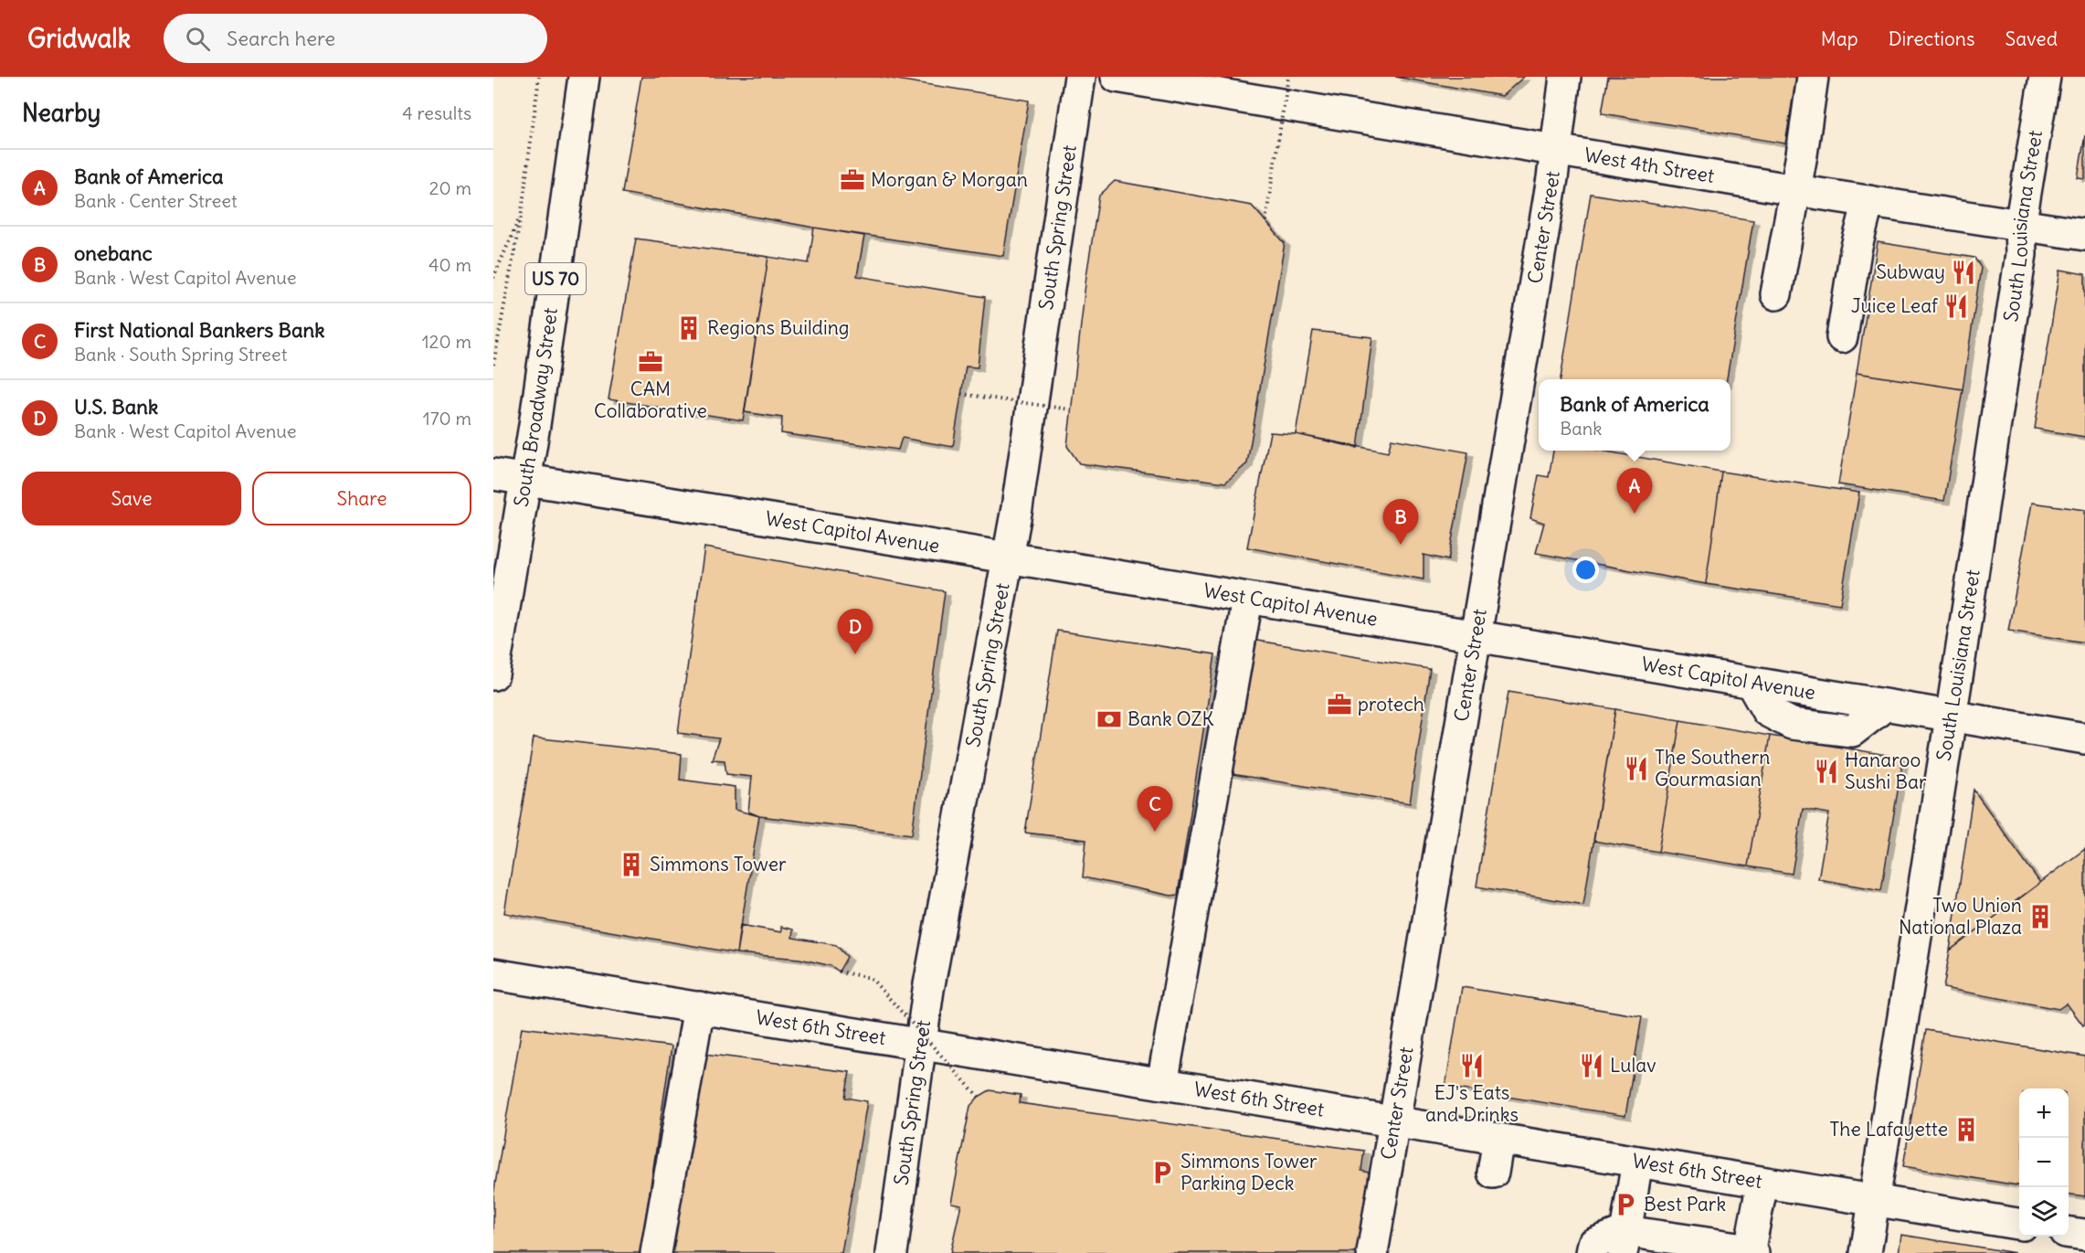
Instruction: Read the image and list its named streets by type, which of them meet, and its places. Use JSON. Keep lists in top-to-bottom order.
{
  "streets": {
    "street": [
      "West 4th Street",
      "South Louisiana Street",
      "South Spring Street",
      "Center Street",
      "US 70",
      "South Broadway Street",
      "West Capitol Avenue",
      "West 6th Street"
    ]
  },
  "crossings": [
    ["West 4th Street", "South Louisiana Street"],
    ["West 4th Street", "Center Street"],
    ["South Louisiana Street", "West Capitol Avenue"],
    ["South Louisiana Street", "West 6th Street"],
    ["South Spring Street", "West Capitol Avenue"],
    ["South Spring Street", "West 6th Street"],
    ["Center Street", "West Capitol Avenue"],
    ["Center Street", "West 6th Street"],
    ["South Broadway Street", "West Capitol Avenue"]
  ],
  "places": {
    "office": ["Morgan & Morgan", "CAM Collaborative", "protech"],
    "restaurant": [
      "Subway",
      "Juice Leaf",
      "The Southern Gourmasian",
      "Hanaroo Sushi Bar",
      "EJ's Eats and Drinks",
      "Lulav"
    ],
    "building": [
      "Regions Building",
      "Simmons Tower",
      "Two Union National Plaza",
      "The Lafayette"
    ],
    "bank": ["Bank OZK"],
    "parking": ["Simmons Tower Parking Deck", "Best Park"]
  },
  "page": {
    "header": "Gridwalk",
    "search": "Search here",
    "nav": ["Map", "Directions", "Saved"],
    "heading": ["Nearby", "4 results"],
    "list": [
      {
        "mark": "A",
        "name": "Bank of America",
        "note": "Bank · Center Street",
        "value": "20 m"
      },
      {
        "mark": "B",
        "name": "onebanc",
        "note": "Bank · West Capitol Avenue",
        "value": "40 m"
      },
      {
        "mark": "C",
        "name": "First National Bankers Bank",
        "note": "Bank · South Spring Street",
        "value": "120 m"
      },
      {
        "mark": "D",
        "name": "U.S. Bank",
        "note": "Bank · West Capitol Avenue",
        "value": "170 m"
      }
    ],
    "popup": ["Bank of America", "Bank"],
    "buttons": ["Save", "Share"],
    "pins": [
      "A",
      "B",
      "D",
      "C"
    ],
    "map_buttons": ["+", "−"]
  }
}
